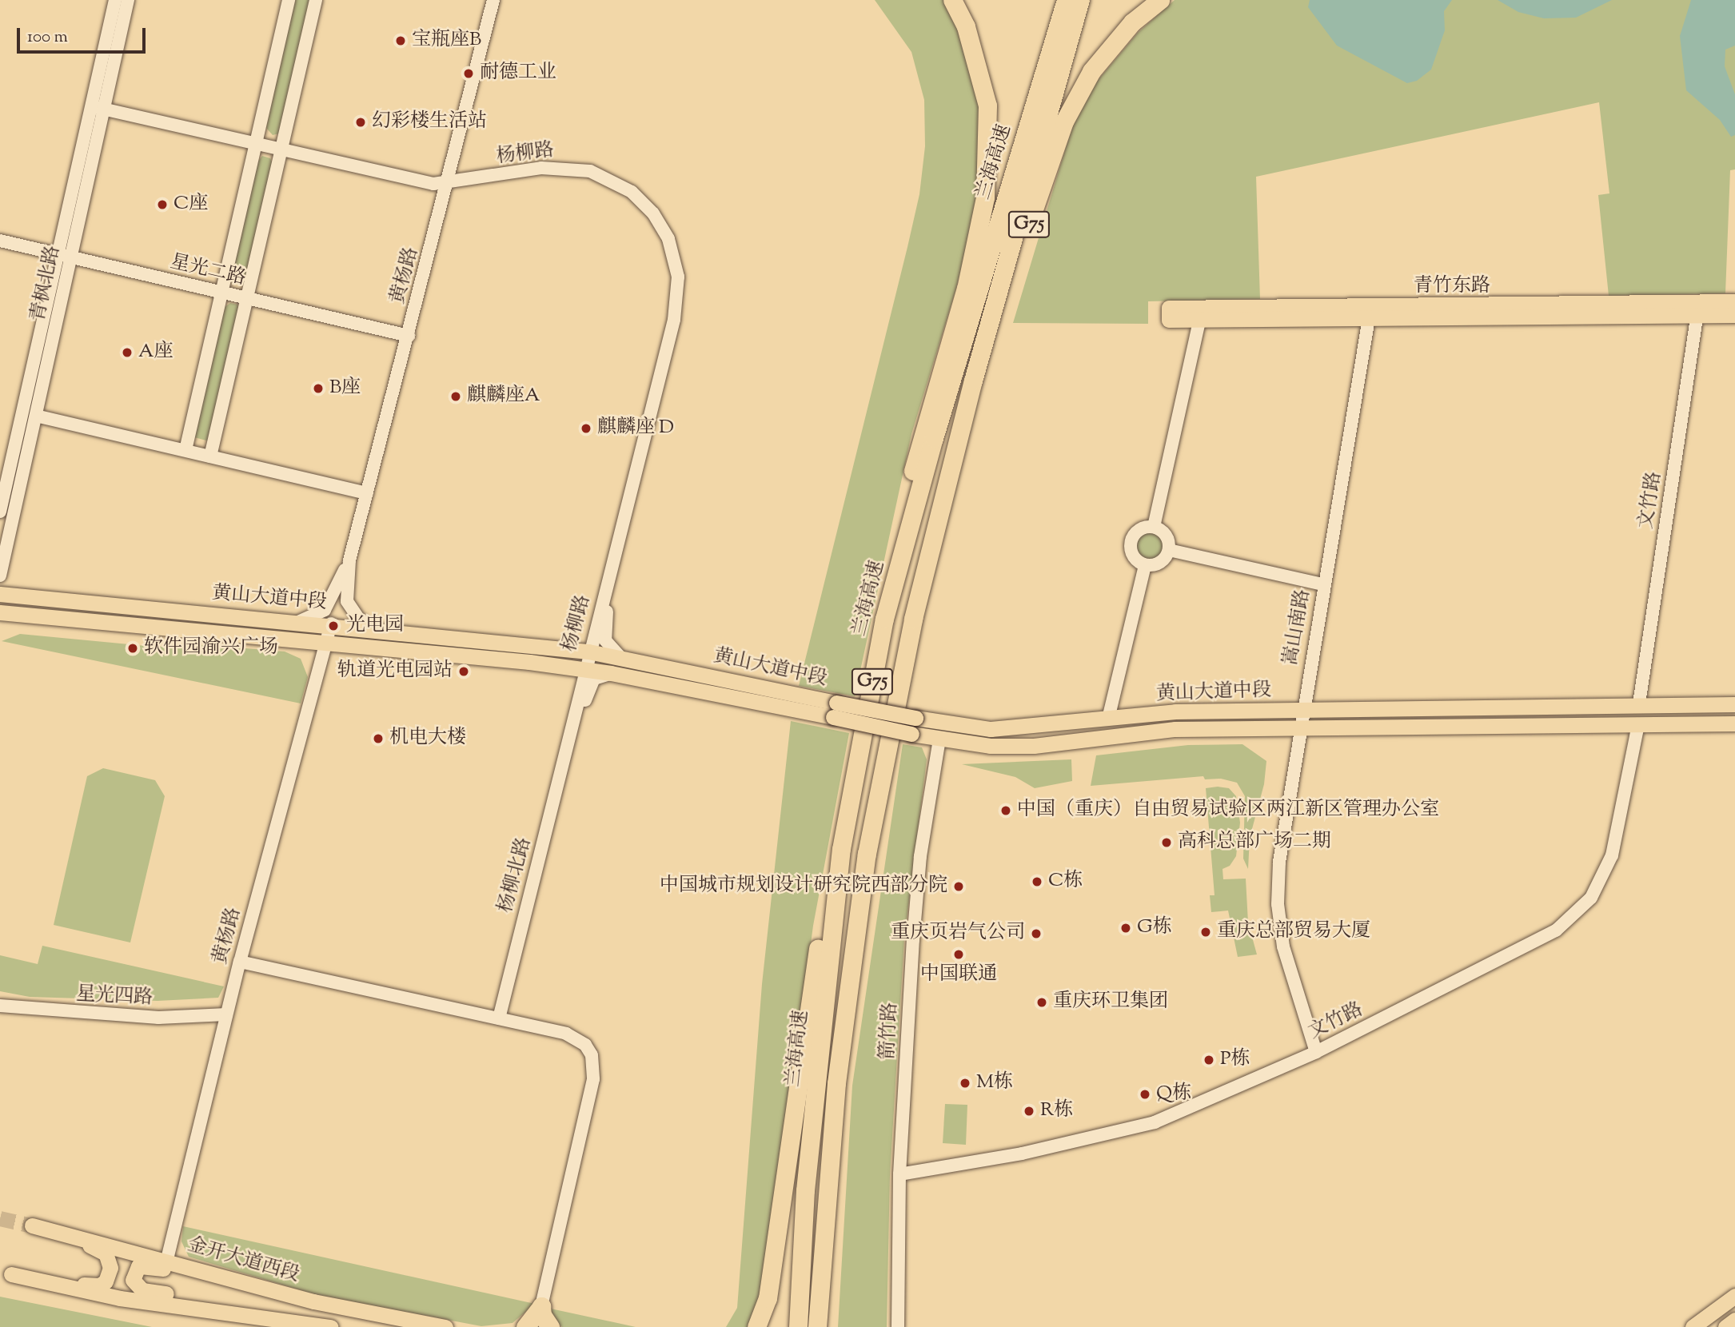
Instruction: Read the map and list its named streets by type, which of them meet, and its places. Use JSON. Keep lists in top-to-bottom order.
{
  "streets": {
    "highway": ["兰海高速", "G75"],
    "main road": ["青竹东路", "黄山大道中段", "金开大道西段"],
    "street": [
      "杨柳路",
      "星光二路",
      "黄杨路",
      "青枫北路",
      "文竹路",
      "嵩山南路",
      "杨柳北路",
      "星光四路",
      "箭竹路"
    ]
  },
  "crossings": [
    ["杨柳路", "黄杨路"],
    ["杨柳路", "青枫北路"],
    ["杨柳路", "黄山大道中段"],
    ["杨柳路", "杨柳北路"],
    ["星光二路", "黄杨路"],
    ["星光二路", "青枫北路"],
    ["黄杨路", "黄山大道中段"],
    ["黄杨路", "星光四路"],
    ["黄杨路", "金开大道西段"],
    ["青竹东路", "文竹路"],
    ["青竹东路", "嵩山南路"],
    ["文竹路", "黄山大道中段"],
    ["文竹路", "嵩山南路"],
    ["文竹路", "箭竹路"],
    ["黄山大道中段", "嵩山南路"],
    ["黄山大道中段", "箭竹路"]
  ],
  "places": [
    "宝瓶座B",
    "耐德工业",
    "幻彩楼生活站",
    "C座",
    "A座",
    "B座",
    "麒麟座A",
    "麒麟座 D",
    "光电园",
    "软件园渝兴广场",
    "轨道光电园站",
    "机电大楼",
    "中国（重庆）自由贸易试验区两江新区管理办公室",
    "高科总部广场二期",
    "C栋",
    "中国城市规划设计研究院西部分院",
    "G栋",
    "重庆总部贸易大厦",
    "重庆页岩气公司",
    "中国联通",
    "重庆环卫集团",
    "P栋",
    "M栋",
    "Q栋",
    "R栋"
  ],
  "scale_bar": "100 m"
}
